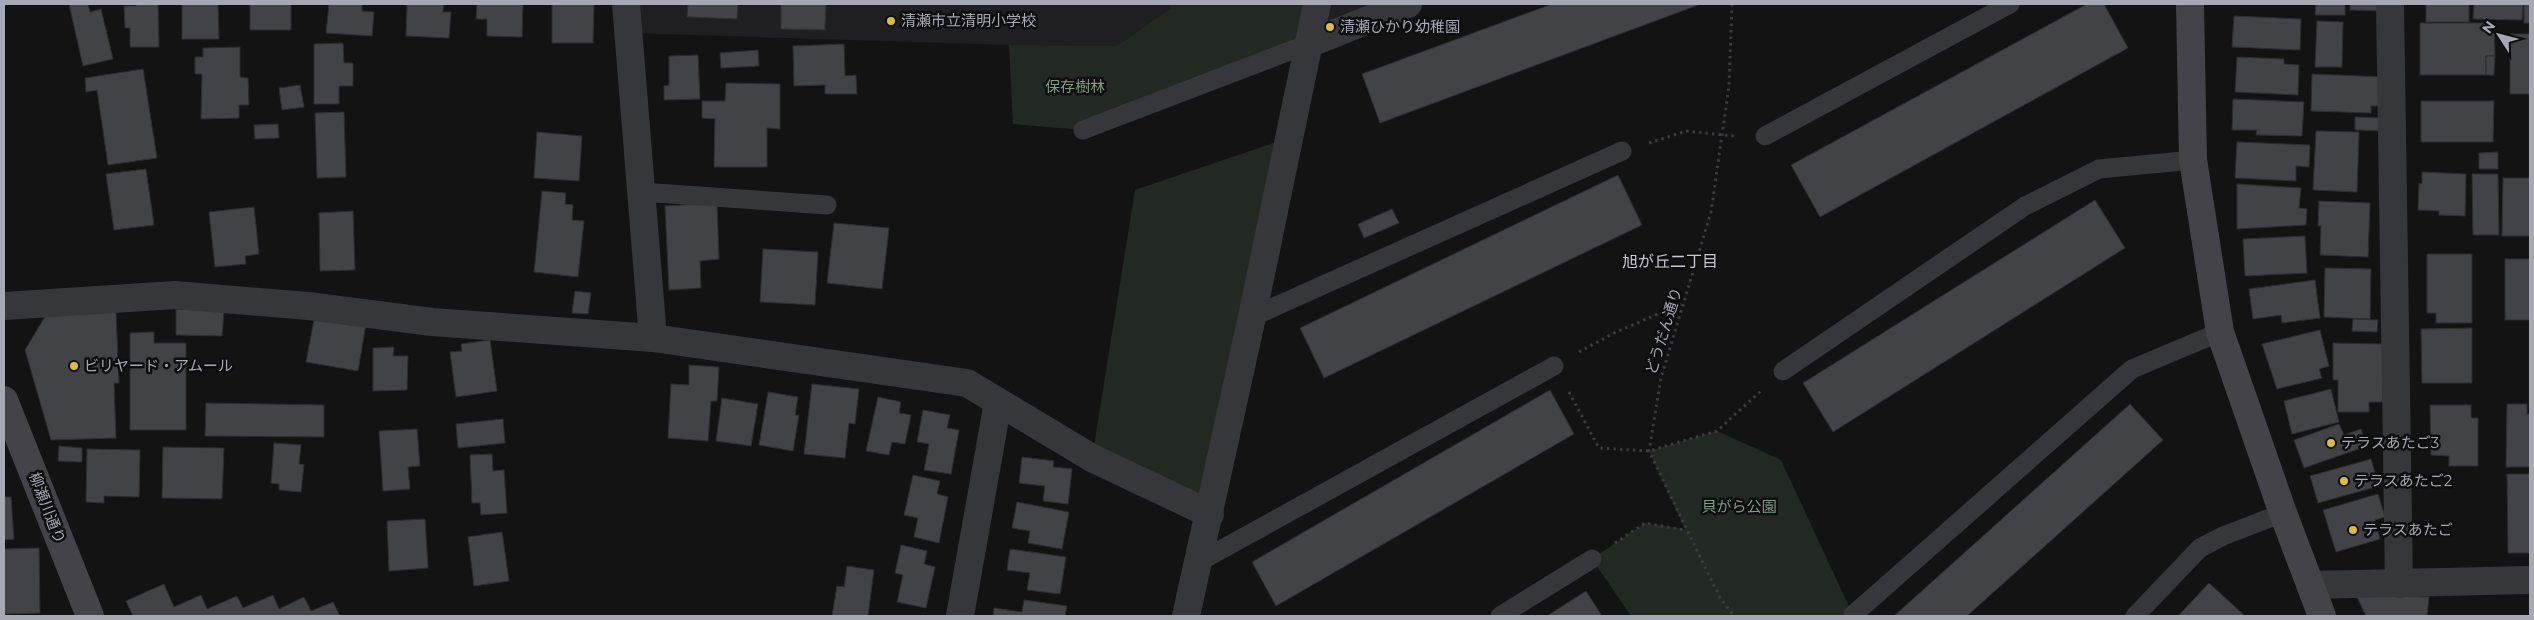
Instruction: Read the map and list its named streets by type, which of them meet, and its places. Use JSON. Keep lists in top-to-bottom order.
{
  "streets": {
    "street": ["柳瀬川通り"],
    "path": ["どうだん通り"]
  },
  "districts": ["旭が丘二丁目"],
  "parks": ["保存樹林", "貝がら公園"],
  "places": [
    "清瀬市立清明小学校",
    "清瀬ひかり幼稚園",
    "ビリヤード・アムール",
    "テラスあたご3",
    "テラスあたご2",
    "テラスあたご"
  ],
  "north": "top left"
}
